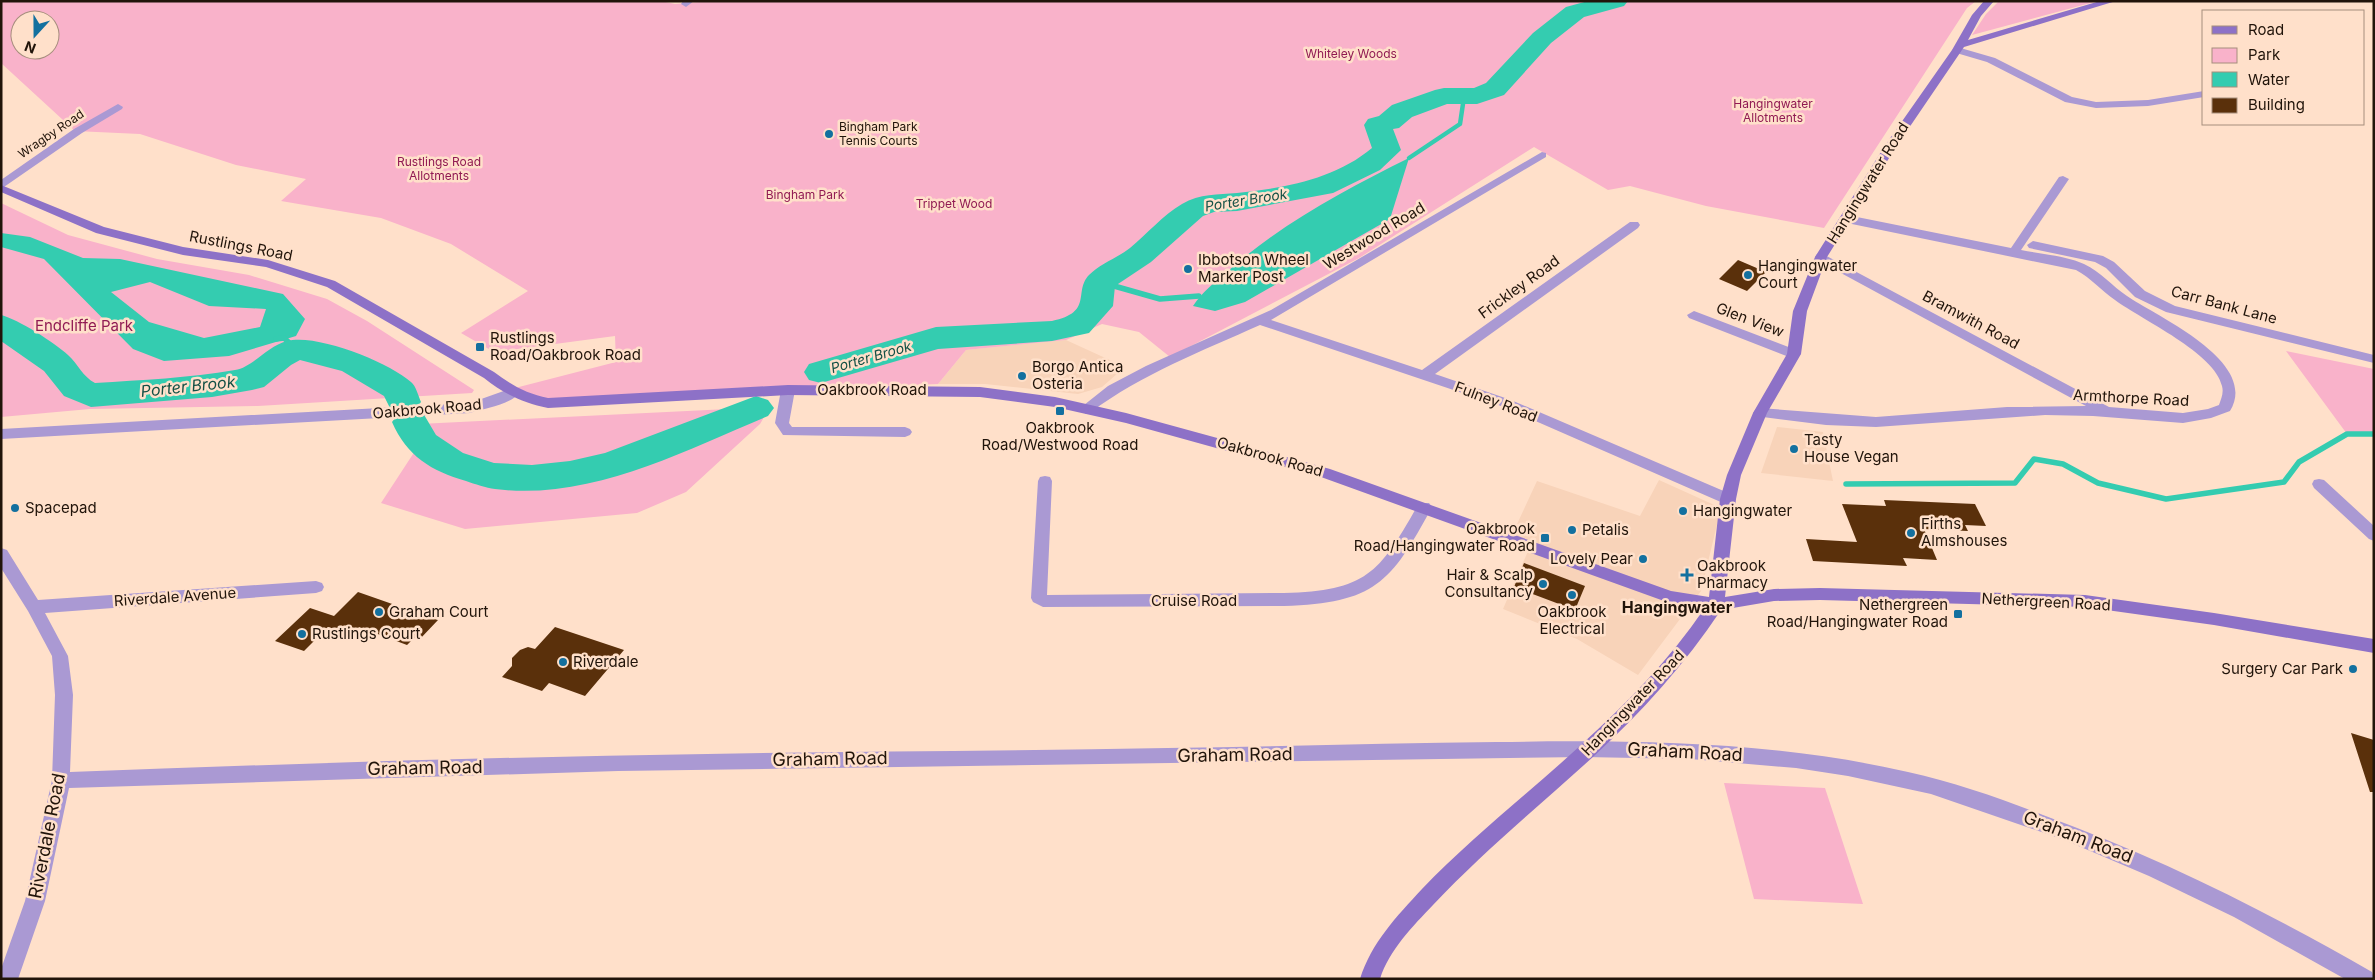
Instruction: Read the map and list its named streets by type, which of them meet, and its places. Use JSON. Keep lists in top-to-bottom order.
{
  "streets": {
    "street": [
      "Wragby Road",
      "Hangingwater Road",
      "Westwood Road",
      "Rustlings Road",
      "Frickley Road",
      "Carr Bank Lane",
      "Glen View",
      "Bramwith Road",
      "Oakbrook Road",
      "Armthorpe Road",
      "Fulney Road",
      "Riverdale Avenue",
      "Cruise Road",
      "Nethergreen Road",
      "Graham Road",
      "Riverdale Road"
    ]
  },
  "crossings": [
    ["Wragby Road", "Rustlings Road"],
    ["Hangingwater Road", "Glen View"],
    ["Hangingwater Road", "Bramwith Road"],
    ["Hangingwater Road", "Oakbrook Road"],
    ["Hangingwater Road", "Armthorpe Road"],
    ["Hangingwater Road", "Fulney Road"],
    ["Hangingwater Road", "Nethergreen Road"],
    ["Hangingwater Road", "Graham Road"],
    ["Westwood Road", "Oakbrook Road"],
    ["Westwood Road", "Fulney Road"],
    ["Rustlings Road", "Oakbrook Road"],
    ["Frickley Road", "Fulney Road"],
    ["Carr Bank Lane", "Armthorpe Road"],
    ["Bramwith Road", "Armthorpe Road"],
    ["Oakbrook Road", "Cruise Road"],
    ["Oakbrook Road", "Nethergreen Road"],
    ["Riverdale Avenue", "Riverdale Road"],
    ["Graham Road", "Riverdale Road"]
  ],
  "districts": ["Hangingwater"],
  "water": ["Porter Brook"],
  "parks": [
    "Whiteley Woods",
    "Hangingwater Allotments",
    "Rustlings Road Allotments",
    "Bingham Park",
    "Trippet Wood",
    "Endcliffe Park"
  ],
  "places": {
    "other": [
      "Bingham Park Tennis Courts",
      "Ibbotson Wheel Marker Post",
      "Hangingwater Court",
      "Borgo Antica Osteria",
      "Tasty House Vegan",
      "Spacepad",
      "Hangingwater",
      "Petalis",
      "Firths Almshouses",
      "Lovely Pear",
      "Hair & Scalp Consultancy",
      "Oakbrook Electrical",
      "Graham Court",
      "Rustlings Court",
      "Riverdale",
      "Surgery Car Park"
    ],
    "transit": [
      "Rustlings Road/Oakbrook Road",
      "Oakbrook Road/Westwood Road",
      "Oakbrook Road/Hangingwater Road",
      "Nethergreen Road/Hangingwater Road"
    ],
    "health": ["Oakbrook Pharmacy"]
  },
  "legend": [
    "Road",
    "Park",
    "Water",
    "Building"
  ],
  "north": "bottom"
}
